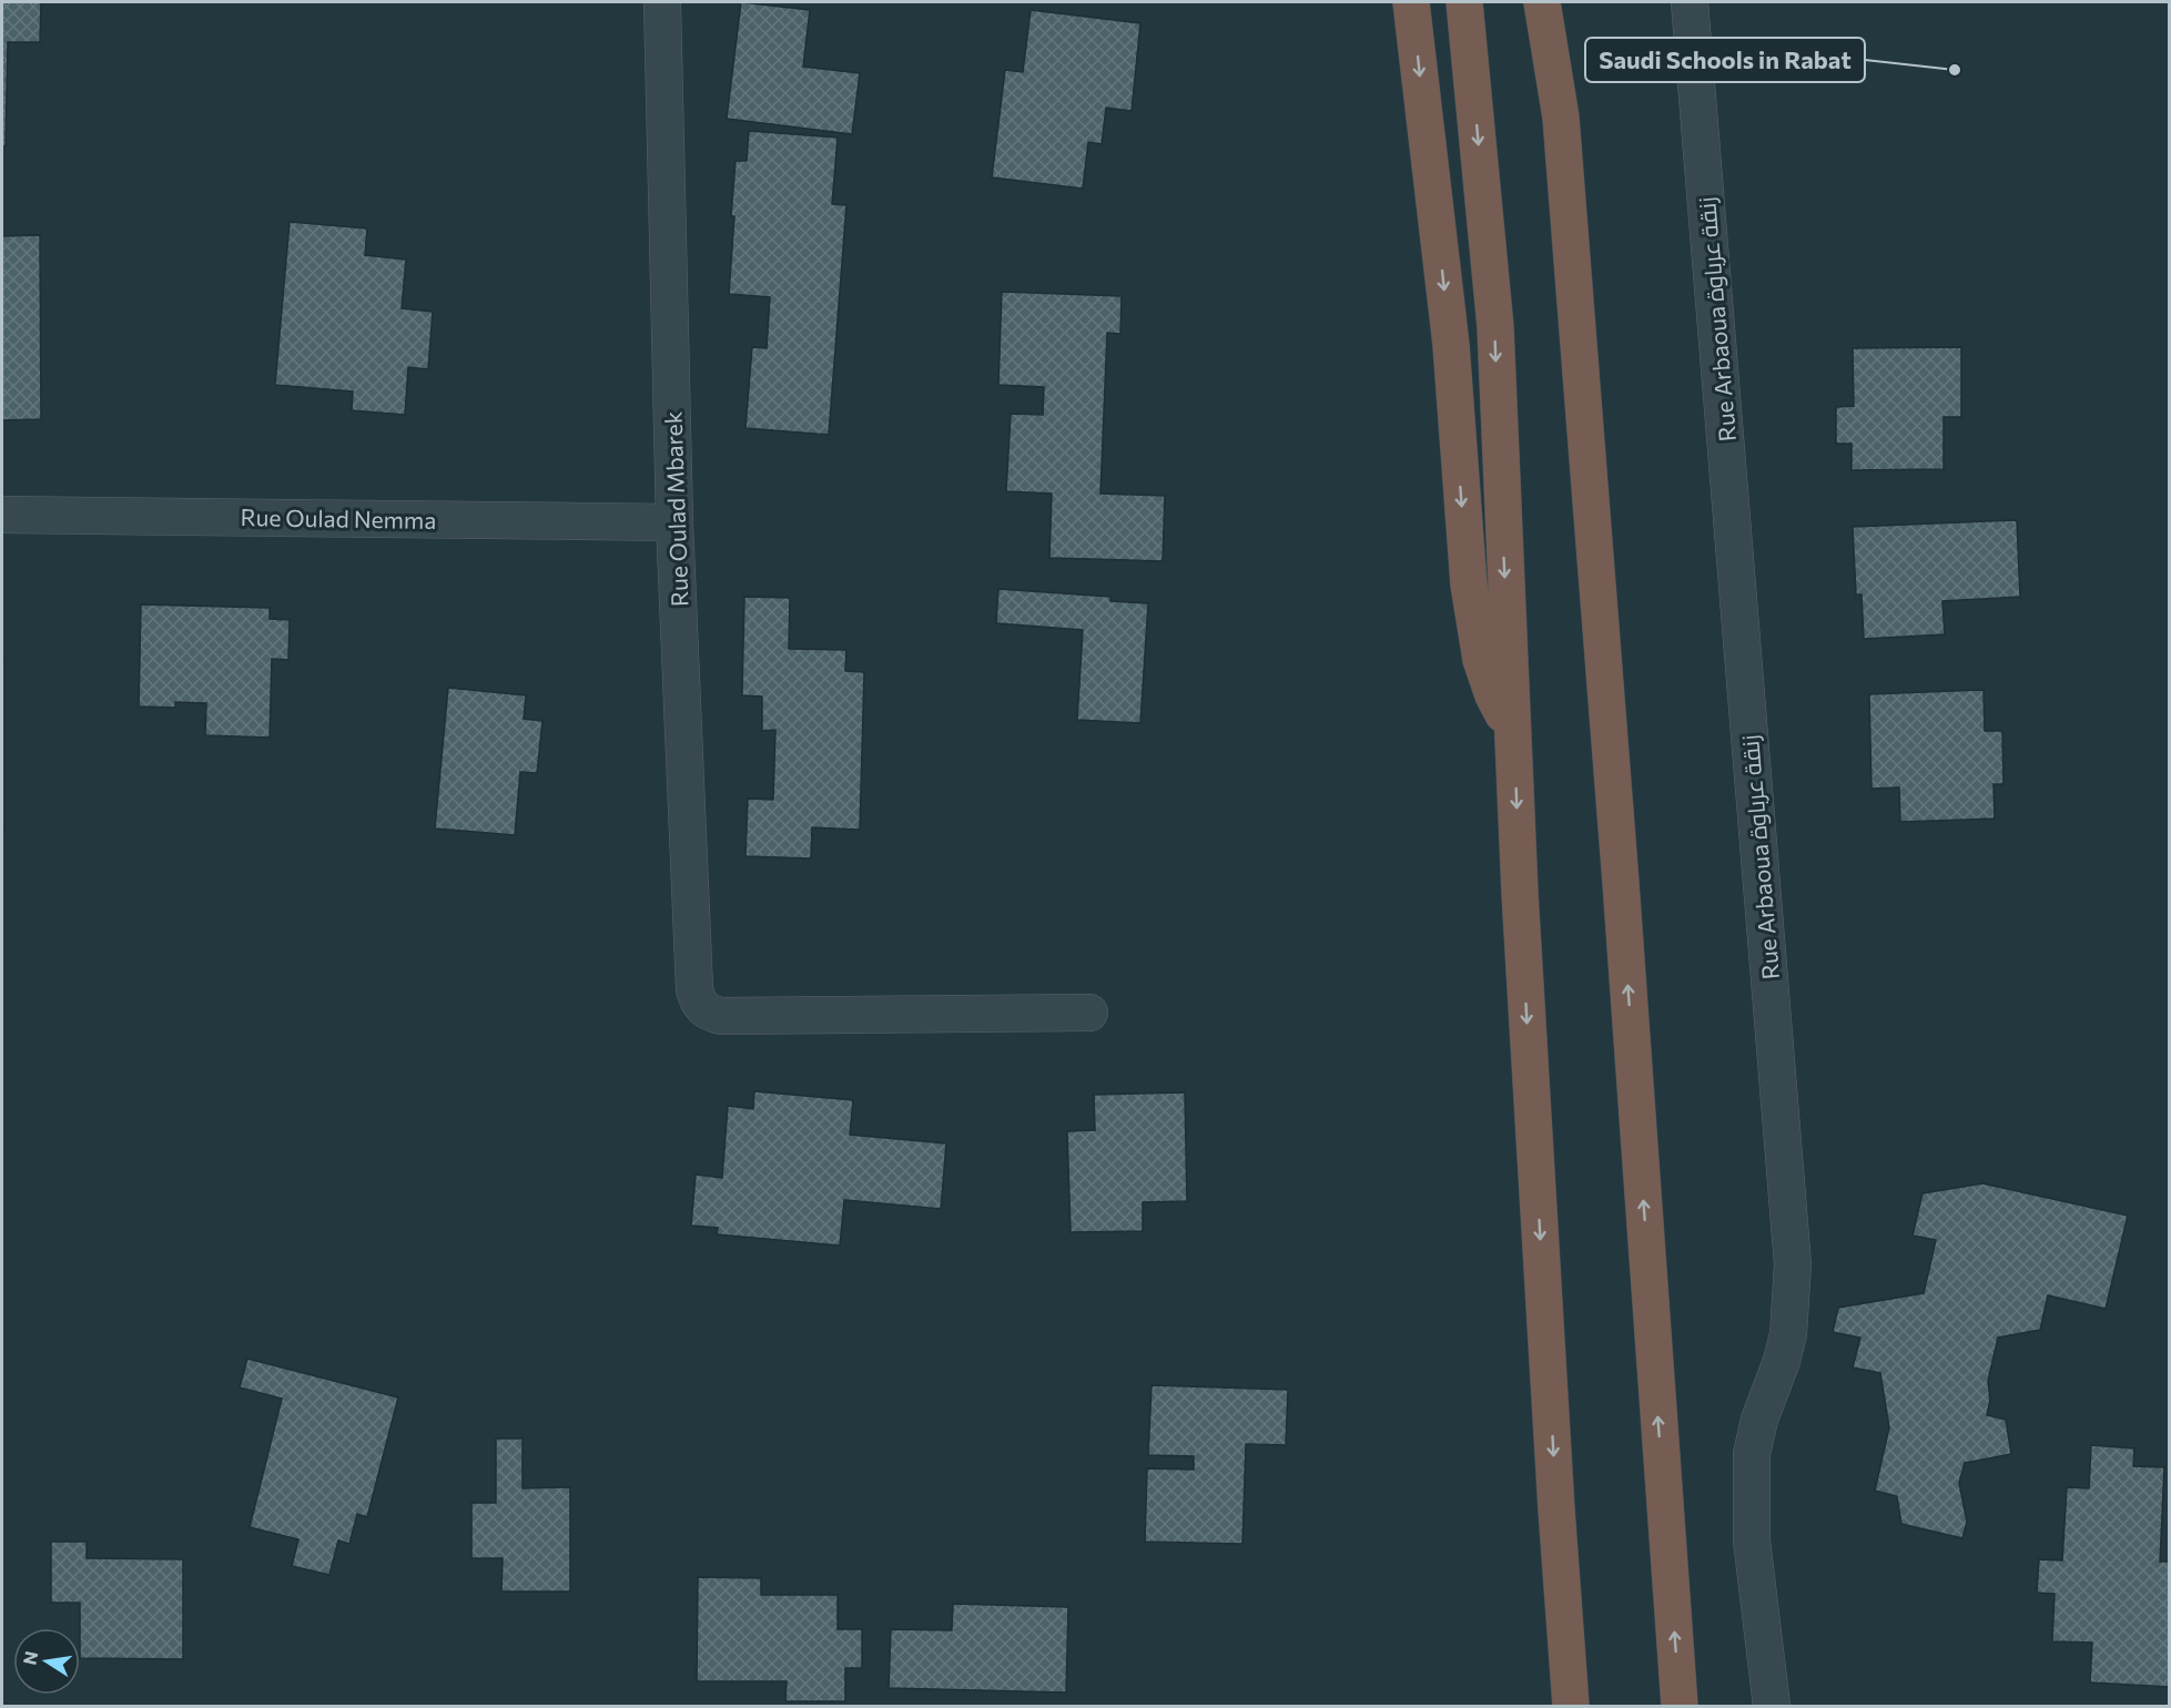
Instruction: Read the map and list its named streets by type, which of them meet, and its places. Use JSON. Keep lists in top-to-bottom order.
{
  "streets": {
    "street": ["Rue Arbaoua زنقة عرباوة", "Rue Oulad Mbarek", "Rue Oulad Nemma"]
  },
  "crossings": [
    ["Rue Oulad Mbarek", "Rue Oulad Nemma"]
  ],
  "places": ["Saudi Schools in Rabat"],
  "north": "left"
}
